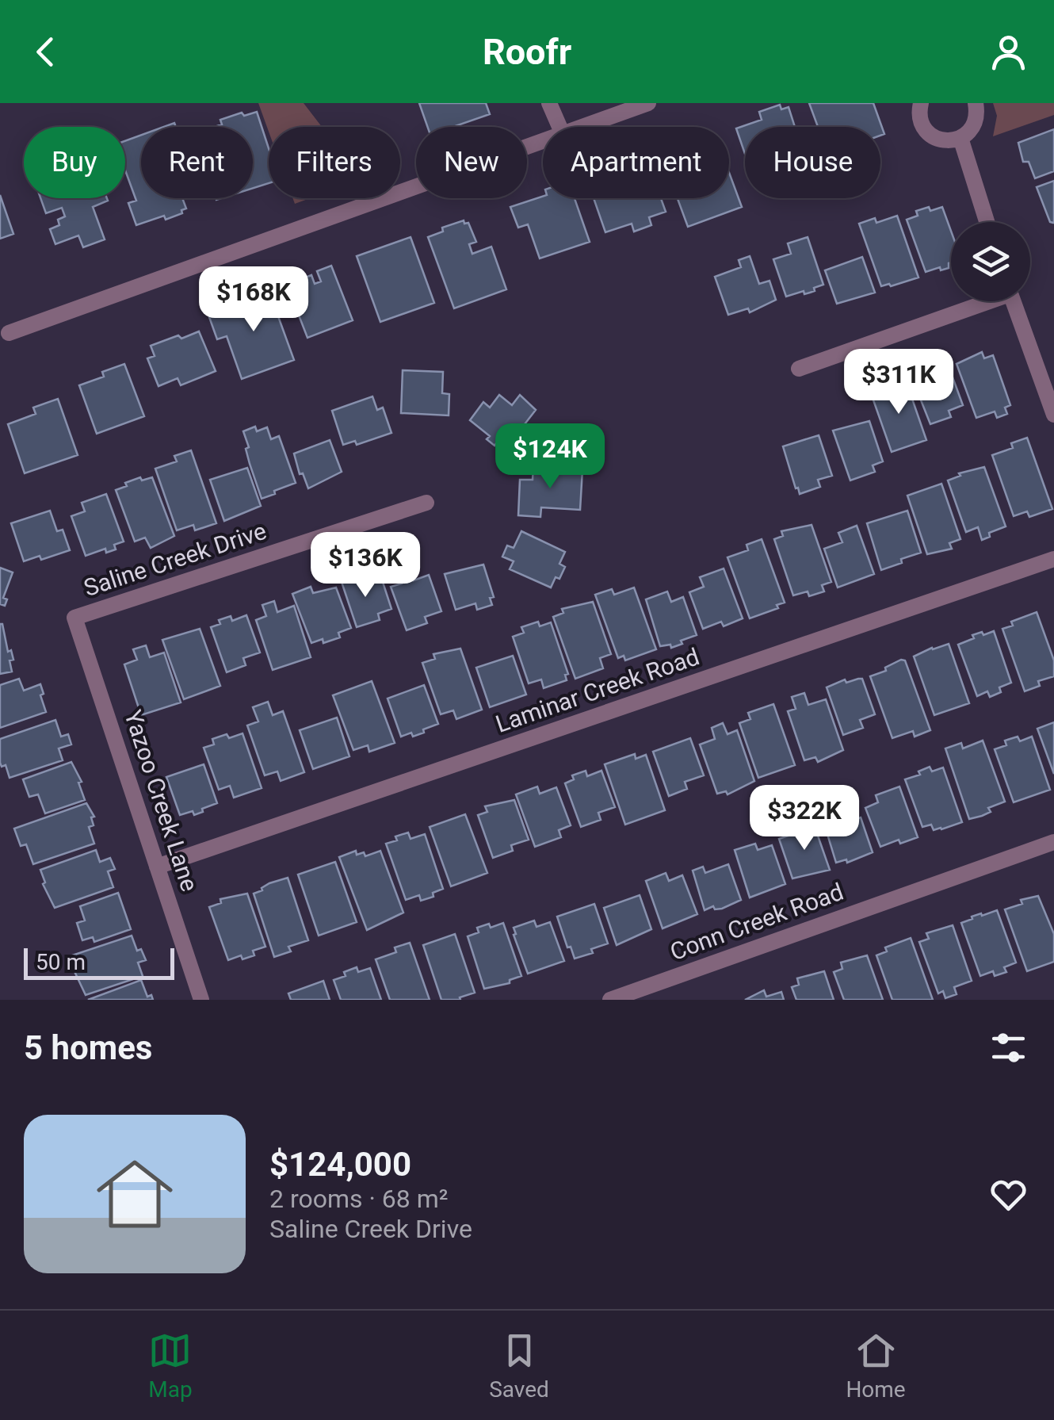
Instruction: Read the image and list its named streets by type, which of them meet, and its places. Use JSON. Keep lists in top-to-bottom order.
{
  "streets": {
    "street": [
      "Saline Creek Drive",
      "Laminar Creek Road",
      "Yazoo Creek Lane",
      "Conn Creek Road"
    ]
  },
  "crossings": [
    ["Saline Creek Drive", "Yazoo Creek Lane"],
    ["Laminar Creek Road", "Yazoo Creek Lane"]
  ],
  "scale_bar": "50 m",
  "page": {
    "header": "Roofr",
    "chip": [
      "Buy",
      "Rent",
      "Filters",
      "New",
      "Apartment",
      "House"
    ],
    "price": [
      "$168K",
      "$311K",
      "$124K",
      "$136K",
      "$322K"
    ],
    "scale": "50 m",
    "heading": "5 homes",
    "list": [
      {
        "name": "$124,000",
        "note": "2 rooms · 68 m² · Saline Creek Drive"
      }
    ],
    "tabs": ["Map", "Saved", "Home"]
  }
}
